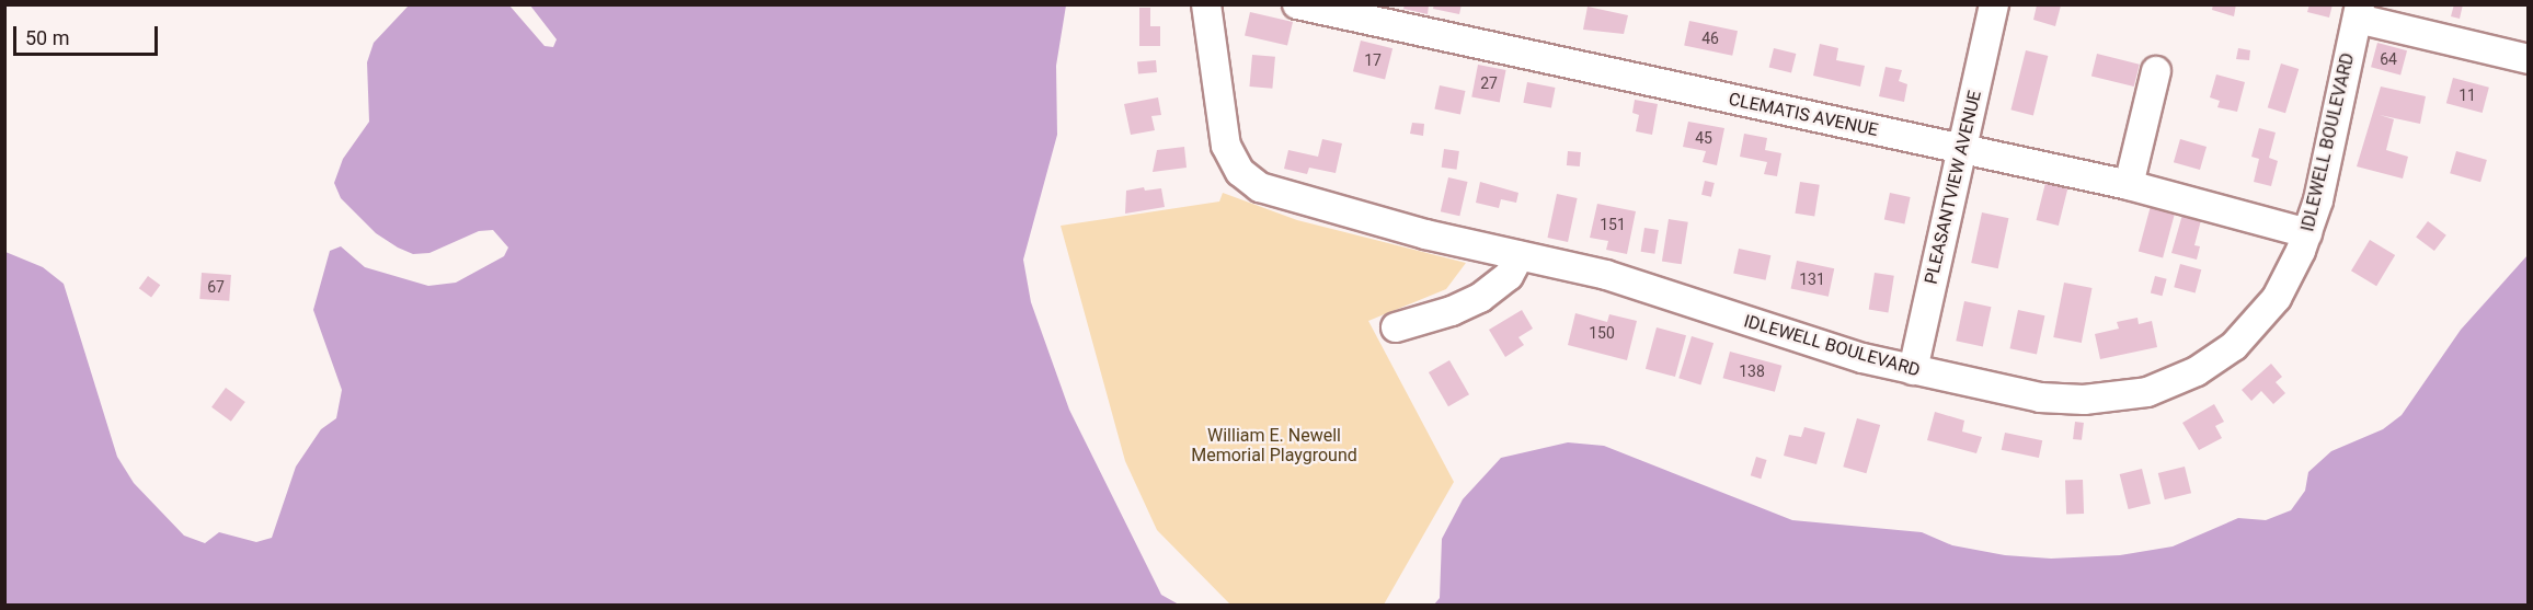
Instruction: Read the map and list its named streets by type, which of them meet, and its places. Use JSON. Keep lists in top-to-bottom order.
{
  "streets": {
    "street": ["CLEMATIS AVENUE", "IDLEWELL BOULEVARD", "PLEASANTVIEW AVENUE"]
  },
  "crossings": [
    ["CLEMATIS AVENUE", "IDLEWELL BOULEVARD"],
    ["CLEMATIS AVENUE", "PLEASANTVIEW AVENUE"],
    ["IDLEWELL BOULEVARD", "PLEASANTVIEW AVENUE"]
  ],
  "parks": ["William E. Newell Memorial Playground"],
  "house_numbers": [
    "46",
    "64",
    "17",
    "27",
    "11",
    "45",
    "151",
    "131",
    "67",
    "150",
    "138"
  ],
  "scale_bar": "50 m"
}
